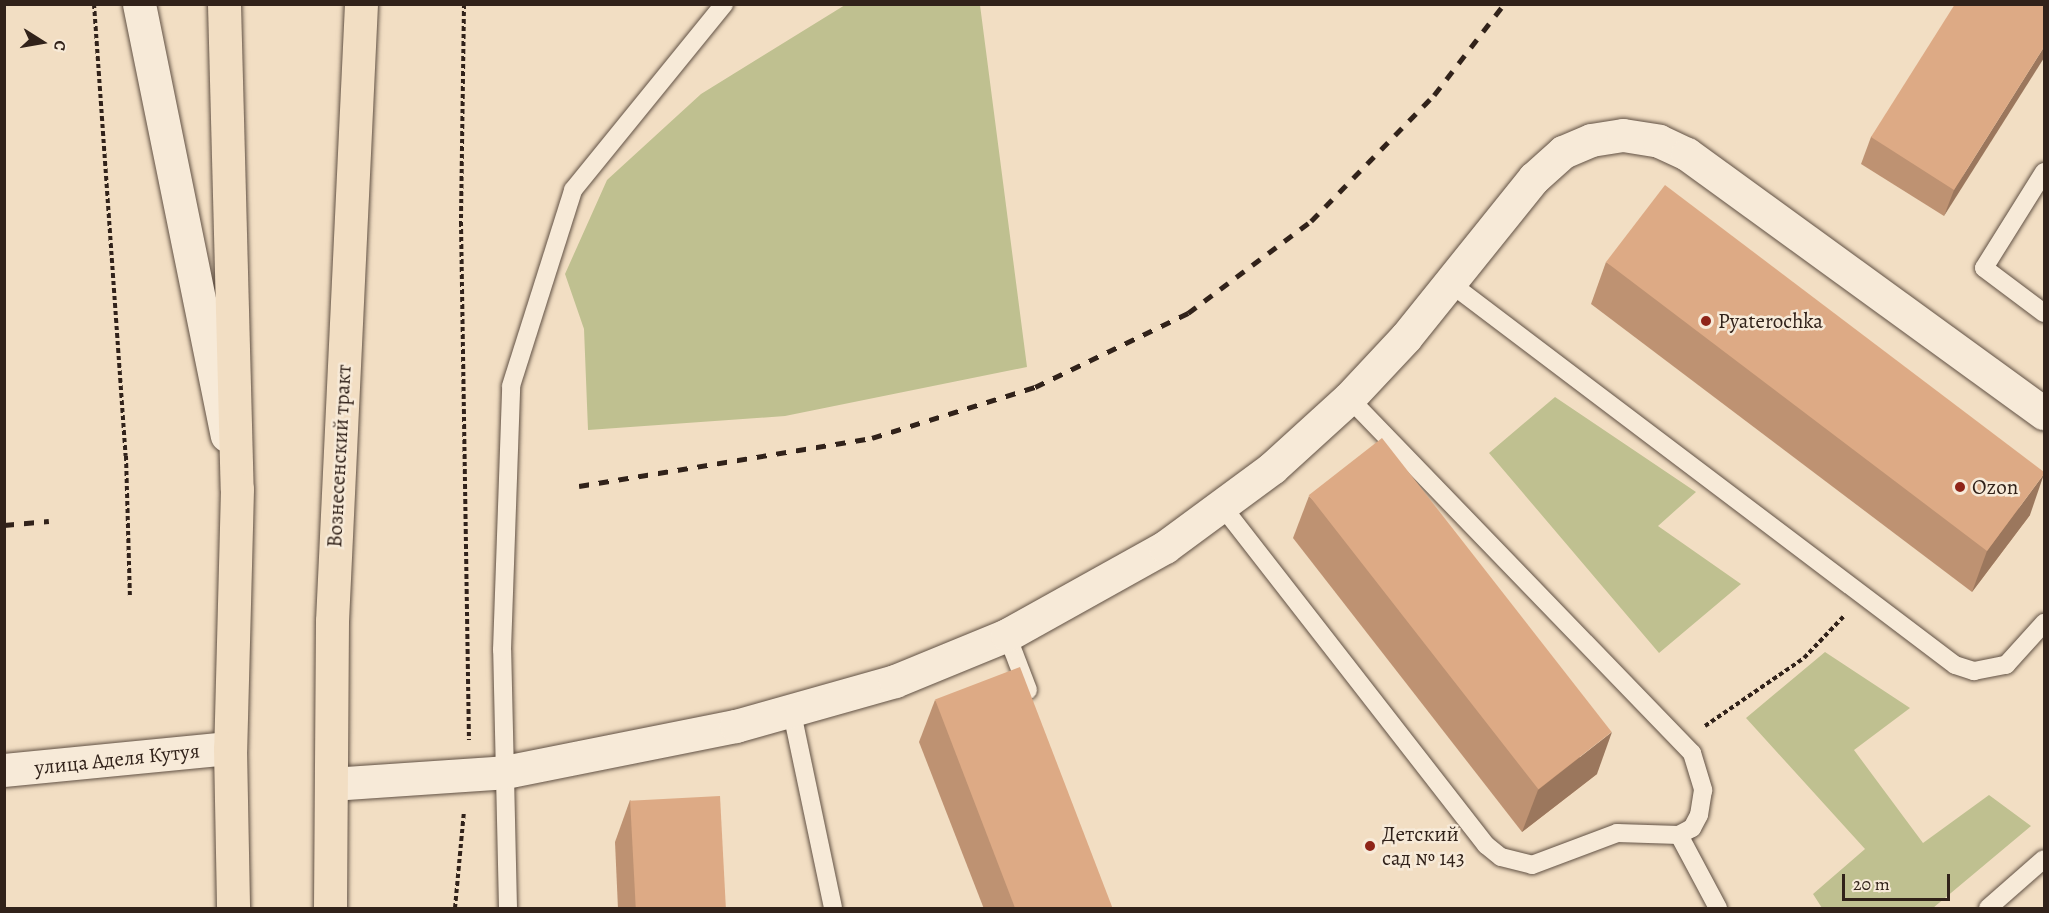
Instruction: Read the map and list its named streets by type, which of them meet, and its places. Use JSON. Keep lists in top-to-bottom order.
{
  "streets": {
    "main road": ["Вознесенский тракт"],
    "street": ["улица Аделя Кутуя"]
  },
  "places": ["Pyaterochka", "Ozon", "Детский сад № 143"],
  "scale_bar": "20 m",
  "north": "right"
}
